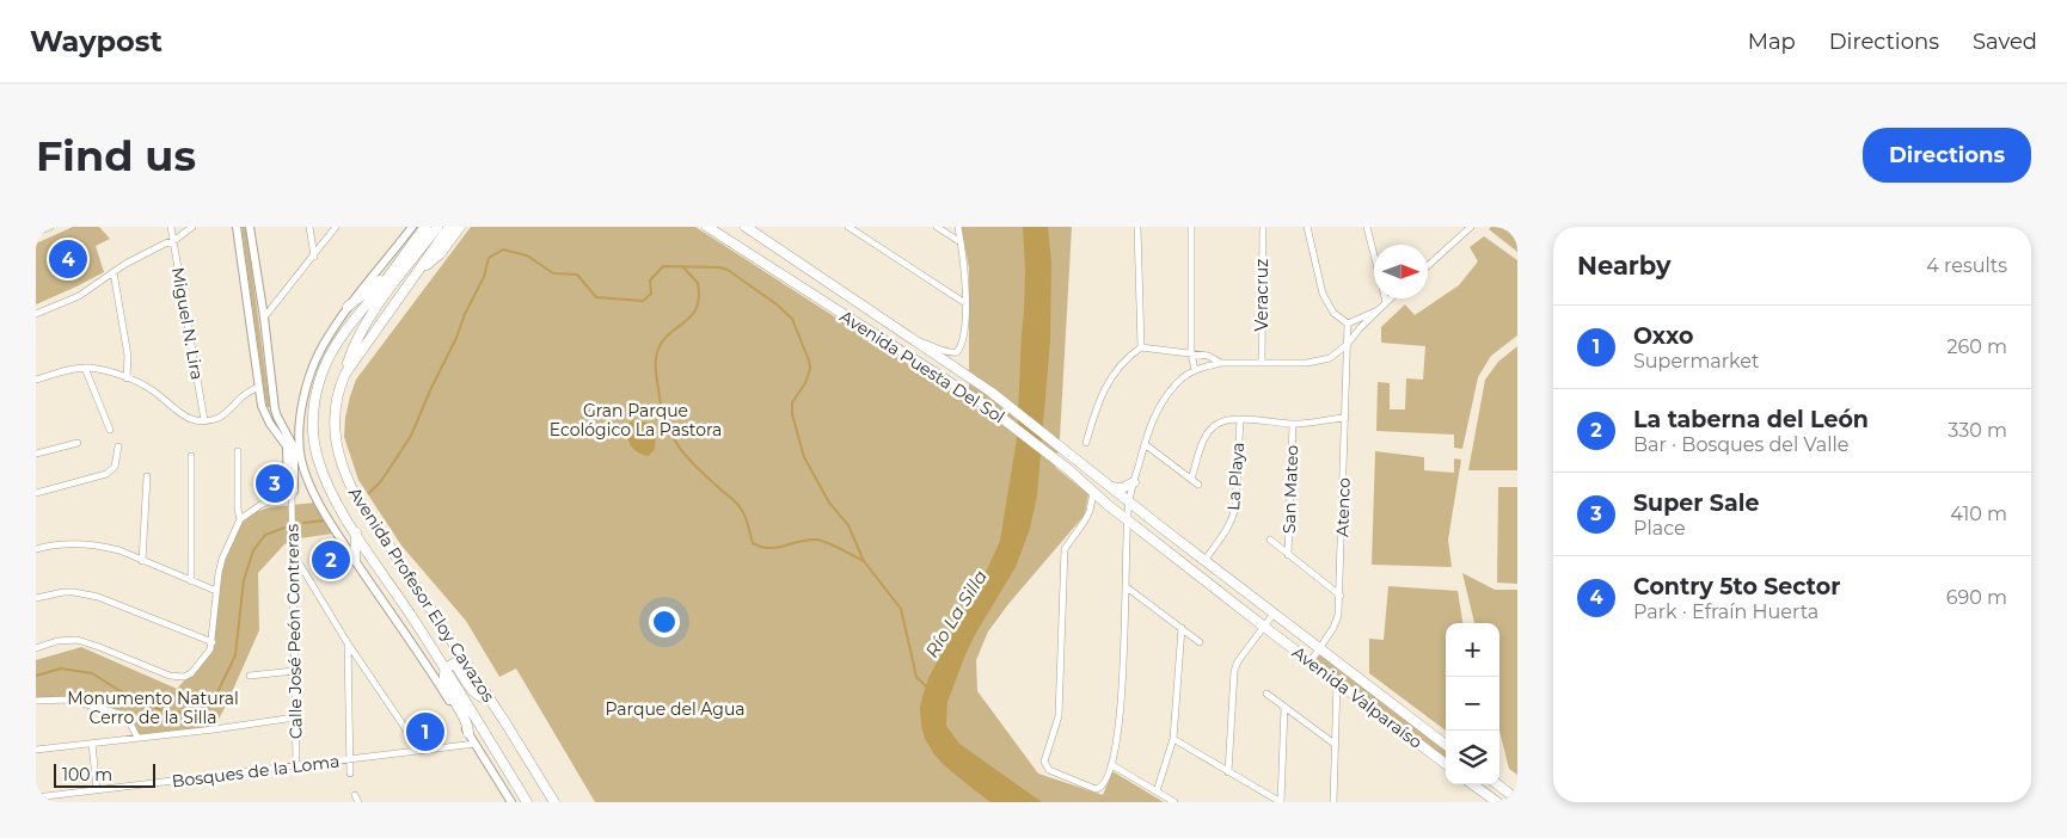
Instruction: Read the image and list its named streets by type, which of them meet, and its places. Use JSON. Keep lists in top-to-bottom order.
{
  "streets": {
    "main road": ["Avenida Puesta Del Sol", "Avenida Profesor Eloy Cavazos", "Avenida Valparaíso"],
    "street": [
      "Veracruz",
      "Miguel N. Lira",
      "La Playa",
      "San Mateo",
      "Atenco",
      "Calle José Peón Contreras",
      "Bosques de la Loma"
    ]
  },
  "crossings": [
    ["Avenida Puesta Del Sol", "La Playa"],
    ["Avenida Puesta Del Sol", "Avenida Valparaíso"],
    ["La Playa", "Avenida Valparaíso"],
    ["Atenco", "Avenida Valparaíso"],
    ["Calle José Peón Contreras", "Bosques de la Loma"]
  ],
  "water": ["Río La Silla"],
  "parks": ["Gran Parque Ecológico La Pastora", "Monumento Natural Cerro de la Silla", "Parque del Agua"],
  "scale_bar": "100 m",
  "north": "right",
  "page": {
    "header": "Waypost",
    "nav": ["Map", "Directions", "Saved"],
    "buttons": "Directions",
    "title": "Find us",
    "heading": ["Nearby", "4 results"],
    "pins": [
      "4",
      "3",
      "2",
      "1"
    ],
    "list": [
      {
        "mark": "1",
        "name": "Oxxo",
        "note": "Supermarket",
        "value": "260 m"
      },
      {
        "mark": "2",
        "name": "La taberna del León",
        "note": "Bar · Bosques del Valle",
        "value": "330 m"
      },
      {
        "mark": "3",
        "name": "Super Sale",
        "note": "Place",
        "value": "410 m"
      },
      {
        "mark": "4",
        "name": "Contry 5to Sector",
        "note": "Park · Efraín Huerta",
        "value": "690 m"
      }
    ],
    "map_buttons": ["+", "−"],
    "scale": "100 m"
  }
}
